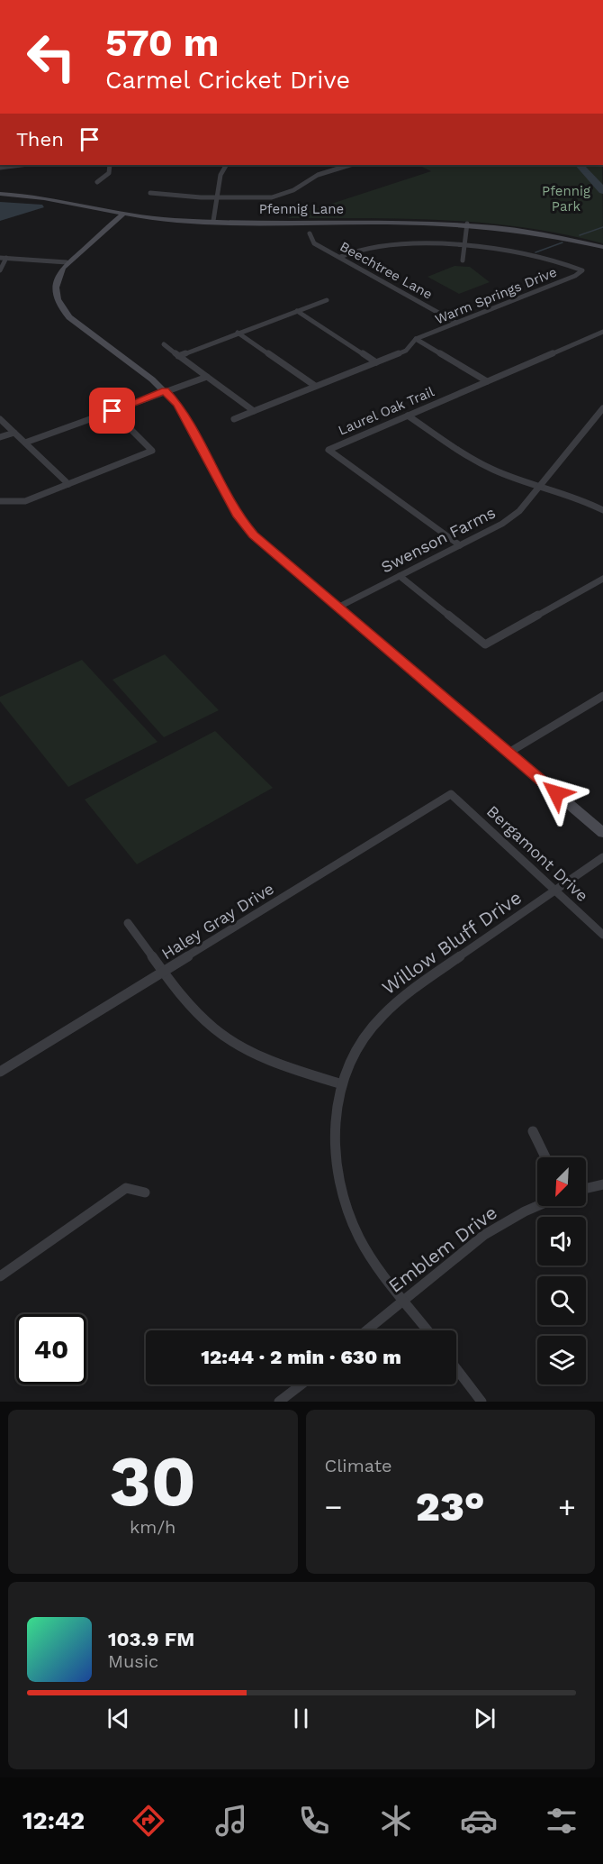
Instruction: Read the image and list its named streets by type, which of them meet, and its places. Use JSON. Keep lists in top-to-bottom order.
{
  "streets": {
    "street": [
      "Pfennig Lane",
      "Beechtree Lane",
      "Warm Springs Drive",
      "Laurel Oak Trail",
      "Swenson Farms",
      "Bergamont Drive",
      "Haley Gray Drive",
      "Willow Bluff Drive",
      "Emblem Drive"
    ]
  },
  "crossings": [
    ["Beechtree Lane", "Warm Springs Drive"],
    ["Laurel Oak Trail", "Swenson Farms"],
    ["Bergamont Drive", "Haley Gray Drive"],
    ["Bergamont Drive", "Willow Bluff Drive"],
    ["Willow Bluff Drive", "Emblem Drive"]
  ],
  "parks": ["Pfennig Park"],
  "north": "bottom left",
  "page": {
    "turn": ["570 m", "Carmel Cricket Drive"],
    "then": "Then",
    "limit": "40",
    "trip": "12:44 · 2 min · 630 m",
    "tile": [
      ["30", "km/h"],
      "Climate"
    ],
    "heat": ["−", "23°", "+"],
    "song": ["103.9 FM", "Music"],
    "tabs": "12:42"
  }
}
